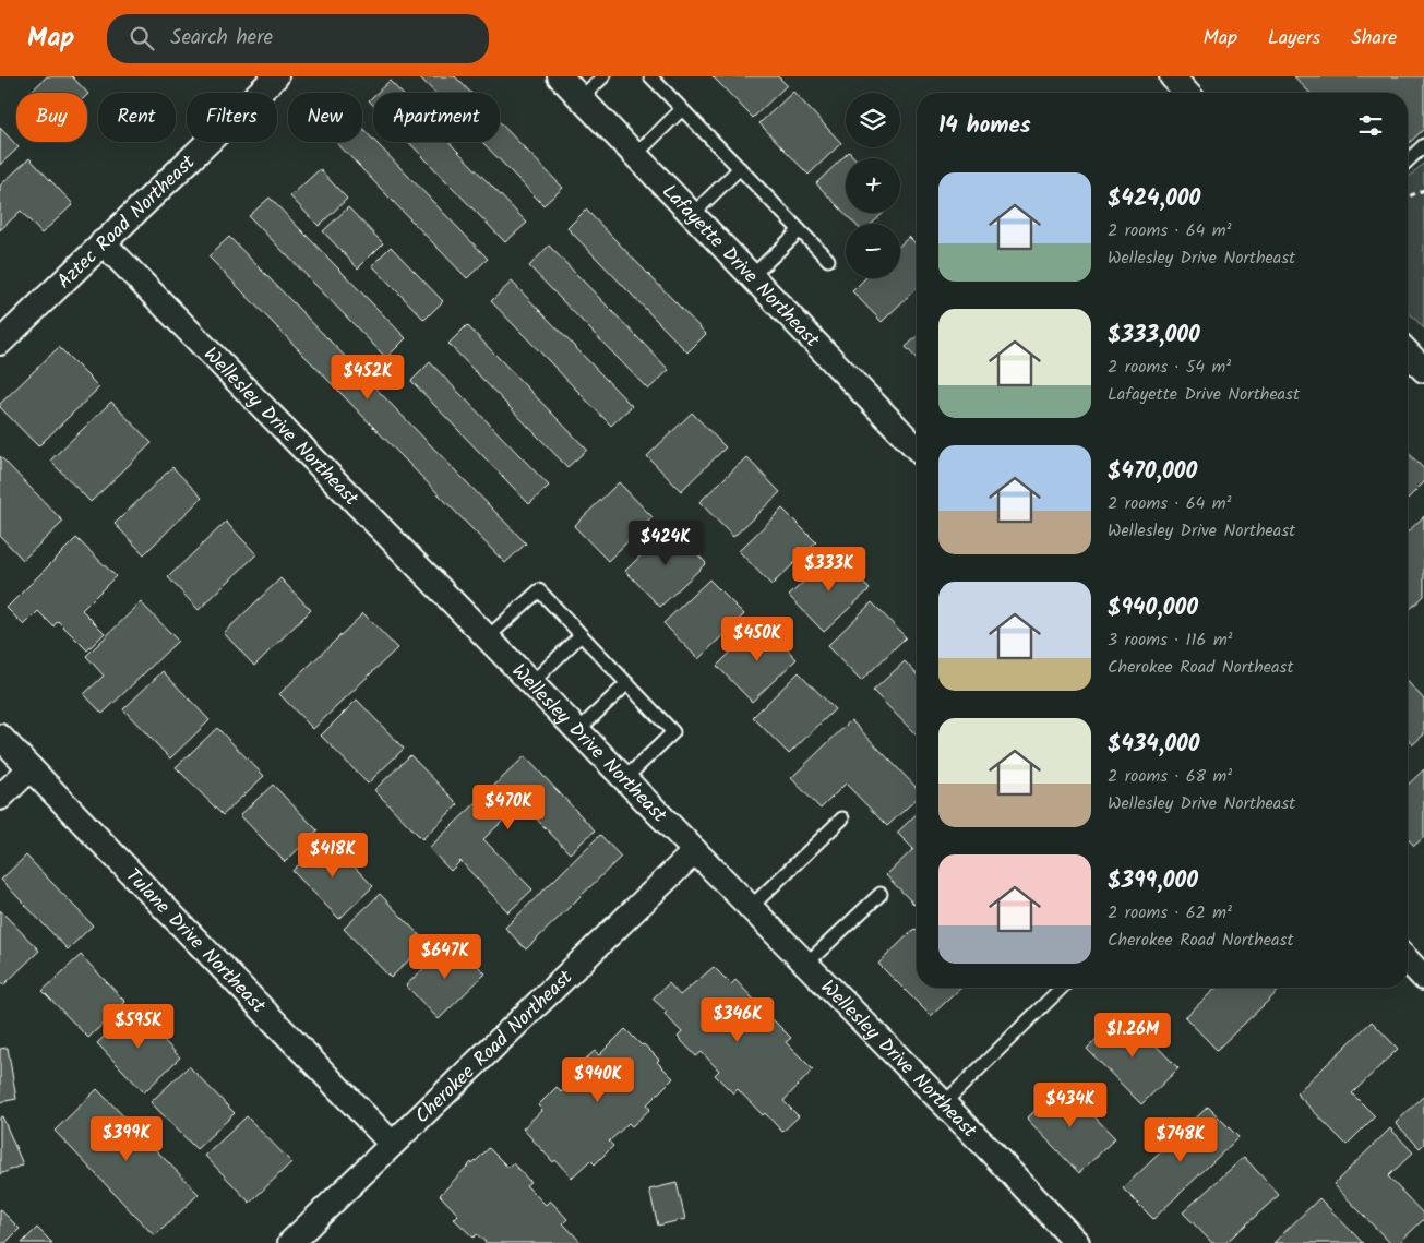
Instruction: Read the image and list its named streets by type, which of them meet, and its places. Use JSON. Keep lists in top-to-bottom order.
{
  "streets": {
    "street": [
      "Aztec Road Northeast",
      "Lafayette Drive Northeast",
      "Wellesley Drive Northeast",
      "Tulane Drive Northeast",
      "Cherokee Road Northeast"
    ]
  },
  "crossings": [
    ["Aztec Road Northeast", "Wellesley Drive Northeast"],
    ["Wellesley Drive Northeast", "Cherokee Road Northeast"],
    ["Tulane Drive Northeast", "Cherokee Road Northeast"]
  ],
  "page": {
    "header": "Map",
    "search": "Search here",
    "nav": ["Map", "Layers", "Share"],
    "map_buttons": ["+", "−"],
    "chip": [
      "Buy",
      "Rent",
      "Filters",
      "New",
      "Apartment"
    ],
    "heading": "14 homes",
    "list": [
      {
        "name": "$424,000",
        "note": "2 rooms · 64 m² · Wellesley Drive Northeast"
      },
      {
        "name": "$333,000",
        "note": "2 rooms · 54 m² · Lafayette Drive Northeast"
      },
      {
        "name": "$470,000",
        "note": "2 rooms · 64 m² · Wellesley Drive Northeast"
      },
      {
        "name": "$940,000",
        "note": "3 rooms · 116 m² · Cherokee Road Northeast"
      },
      {
        "name": "$434,000",
        "note": "2 rooms · 68 m² · Wellesley Drive Northeast"
      },
      {
        "name": "$399,000",
        "note": "2 rooms · 62 m² · Cherokee Road Northeast"
      }
    ],
    "price": [
      "$452K",
      "$424K",
      "$333K",
      "$450K",
      "$470K",
      "$418K",
      "$647K",
      "$346K",
      "$595K",
      "$1.26M",
      "$940K",
      "$434K",
      "$399K",
      "$748K"
    ]
  }
}
